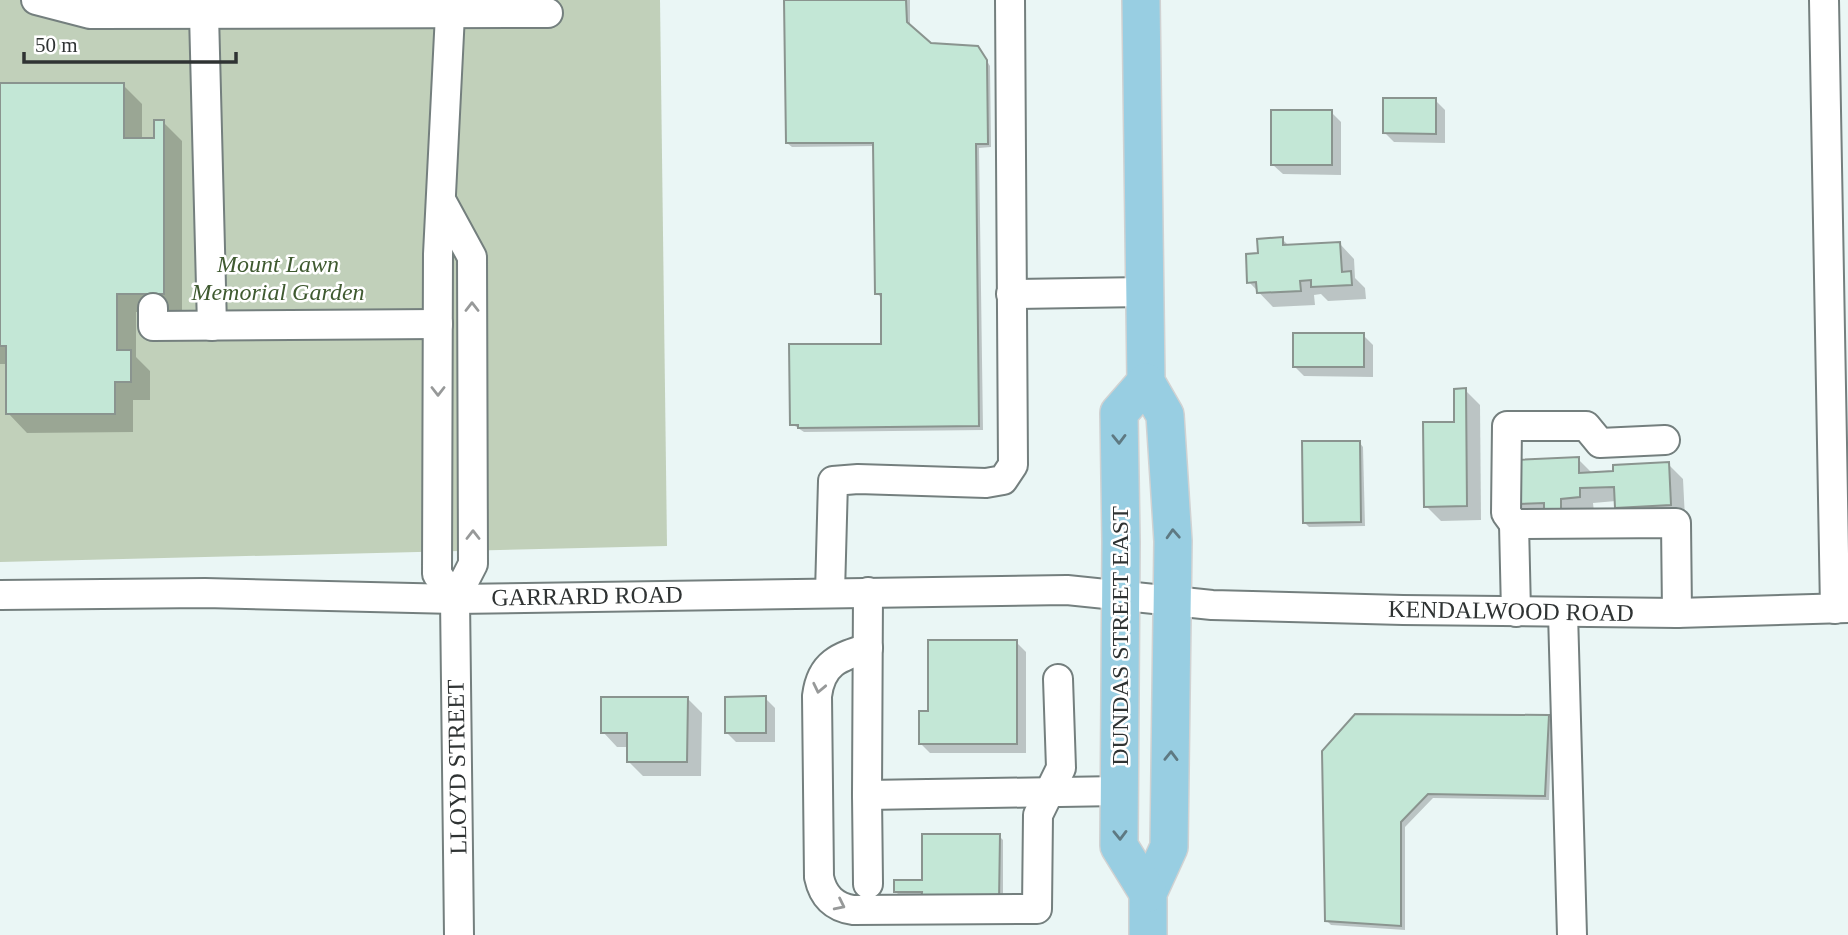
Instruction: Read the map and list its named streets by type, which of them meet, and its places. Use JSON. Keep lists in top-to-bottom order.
{
  "streets": {
    "main road": ["DUNDAS STREET EAST"],
    "street": ["GARRARD ROAD", "KENDALWOOD ROAD", "LLOYD STREET"]
  },
  "crossings": [
    ["GARRARD ROAD", "KENDALWOOD ROAD"],
    ["GARRARD ROAD", "DUNDAS STREET EAST"],
    ["GARRARD ROAD", "LLOYD STREET"],
    ["KENDALWOOD ROAD", "DUNDAS STREET EAST"]
  ],
  "parks": ["Mount Lawn Memorial Garden"],
  "scale_bar": "50 m"
}
